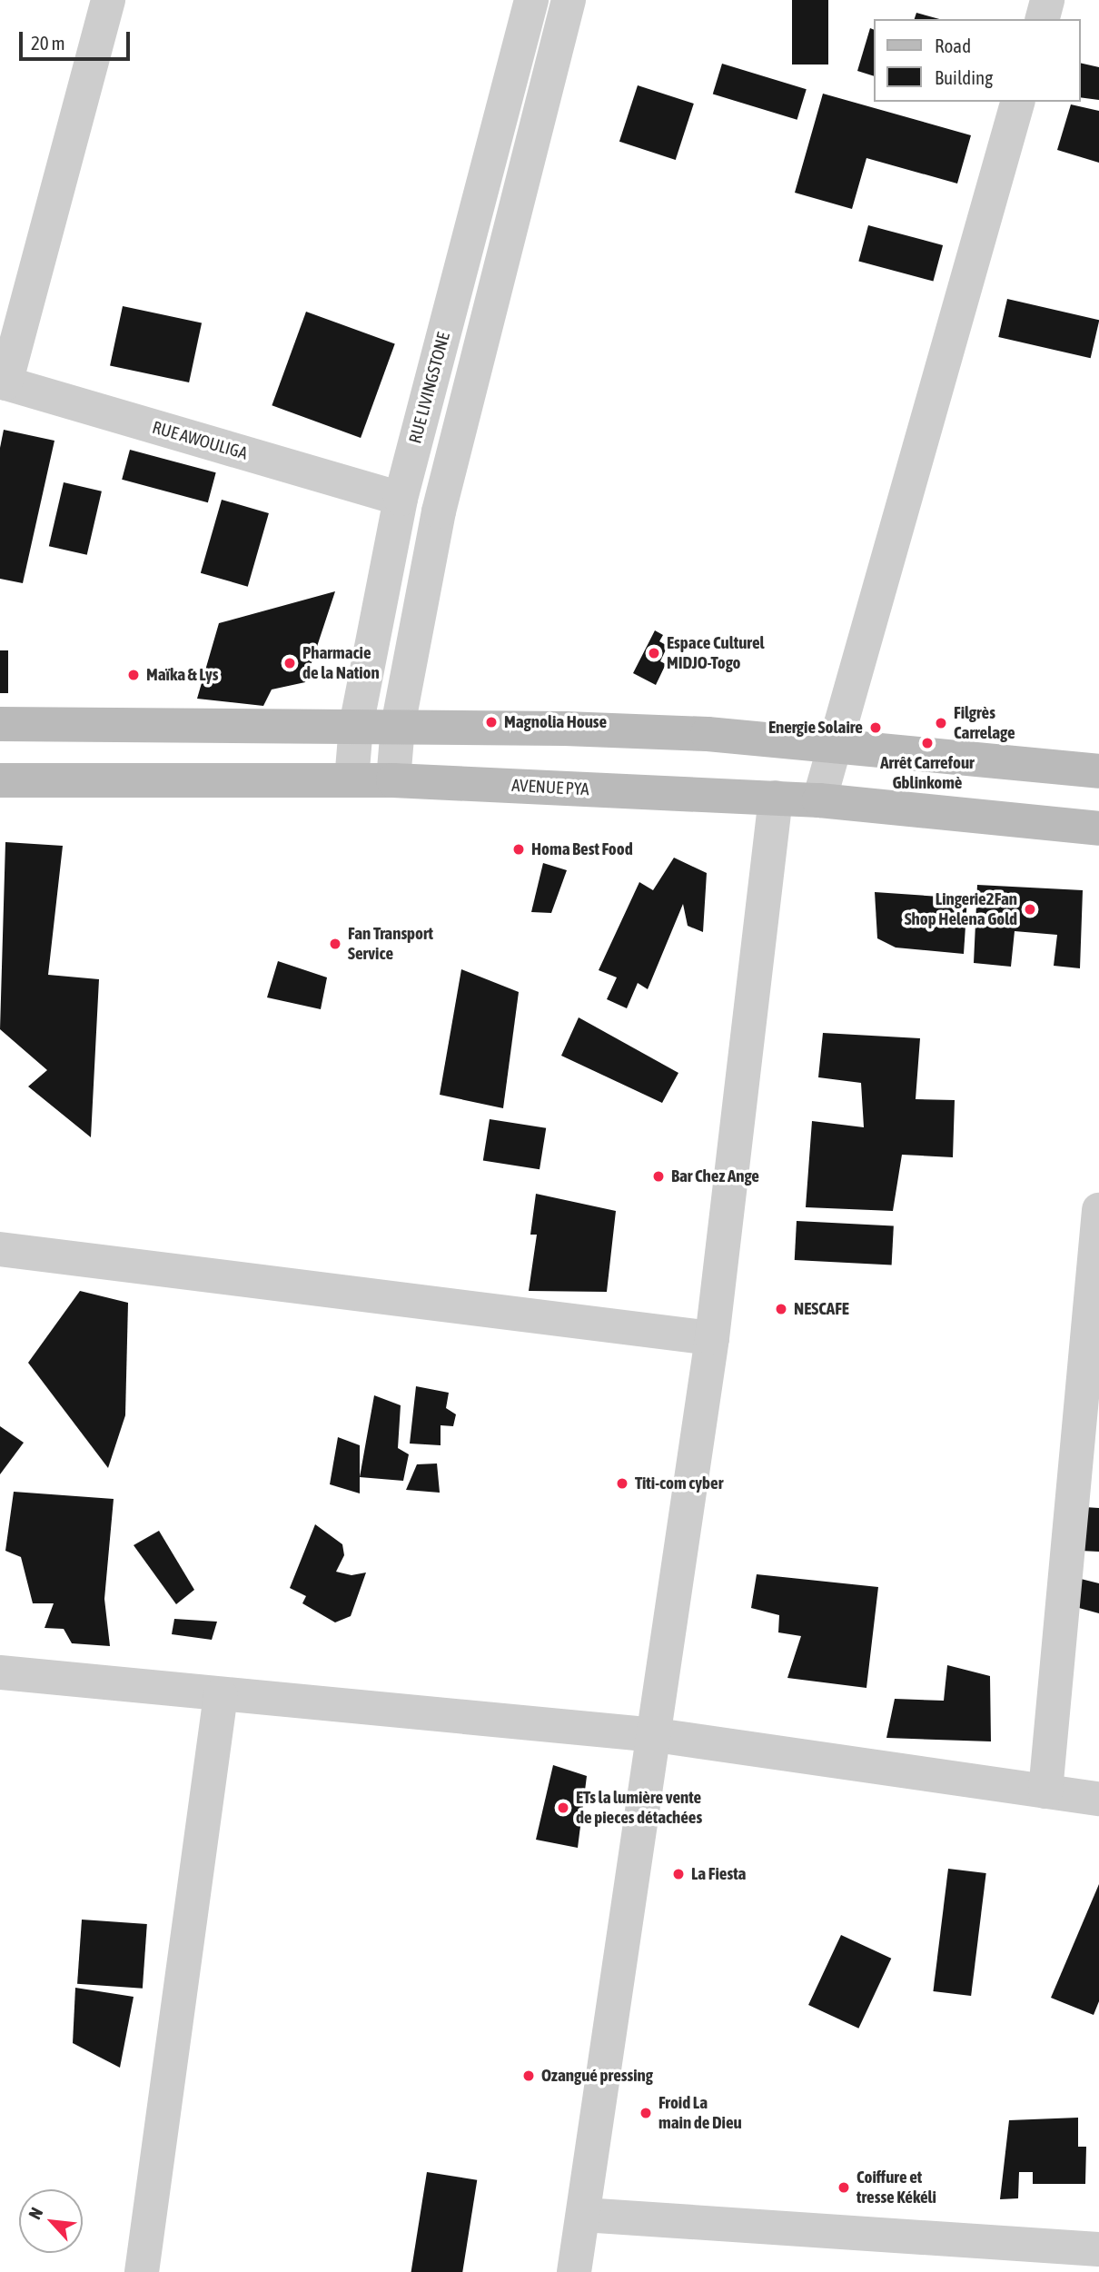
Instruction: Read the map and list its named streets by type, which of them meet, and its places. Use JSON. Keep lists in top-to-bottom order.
{
  "streets": {
    "main road": ["AVENUE PYA"],
    "street": ["RUE LIVINGSTONE", "RUE AWOULIGA"]
  },
  "crossings": [
    ["RUE LIVINGSTONE", "RUE AWOULIGA"],
    ["RUE LIVINGSTONE", "AVENUE PYA"]
  ],
  "places": [
    "Espace Culturel MIDJO-Togo",
    "Pharmacie de la Nation",
    "Maïka & Lys",
    "Magnolia House",
    "Filgrès Carrelage",
    "Energie Solaire",
    "Arrêt Carrefour Gblinkomè",
    "Homa Best Food",
    "Lingerie2Fan Shop Helena Gold",
    "Fan Transport Service",
    "Bar Chez Ange",
    "NESCAFE",
    "Titi-com cyber",
    "ETs la lumière vente de pieces détachées",
    "La Fiesta",
    "Ozangué pressing",
    "Froid La main de Dieu",
    "Coiffure et tresse Kékéli"
  ],
  "legend": ["Road", "Building"],
  "scale_bar": "20 m",
  "north": "top left"
}
